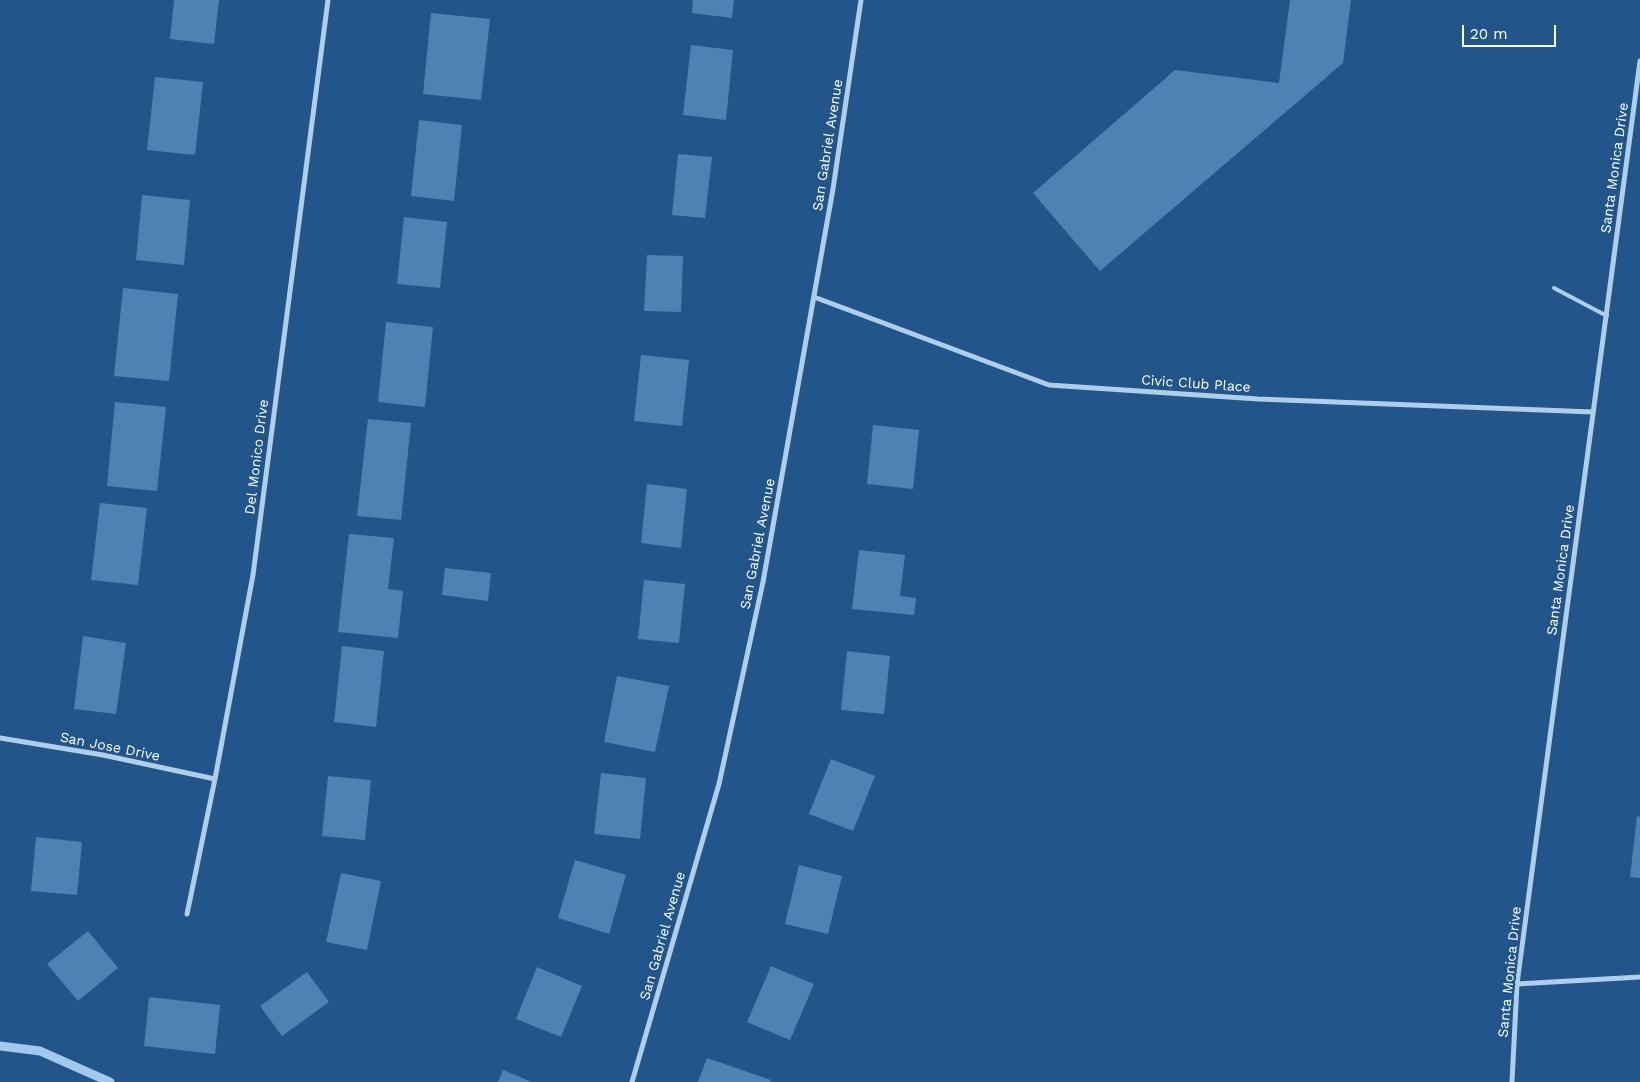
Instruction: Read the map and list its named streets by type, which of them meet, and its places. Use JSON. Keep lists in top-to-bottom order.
{
  "streets": {
    "street": [
      "San Gabriel Avenue",
      "Santa Monica Drive",
      "Civic Club Place",
      "Del Monico Drive",
      "San Jose Drive"
    ]
  },
  "crossings": [
    ["San Gabriel Avenue", "Civic Club Place"],
    ["Santa Monica Drive", "Civic Club Place"],
    ["Del Monico Drive", "San Jose Drive"]
  ],
  "scale_bar": "20 m"
}
